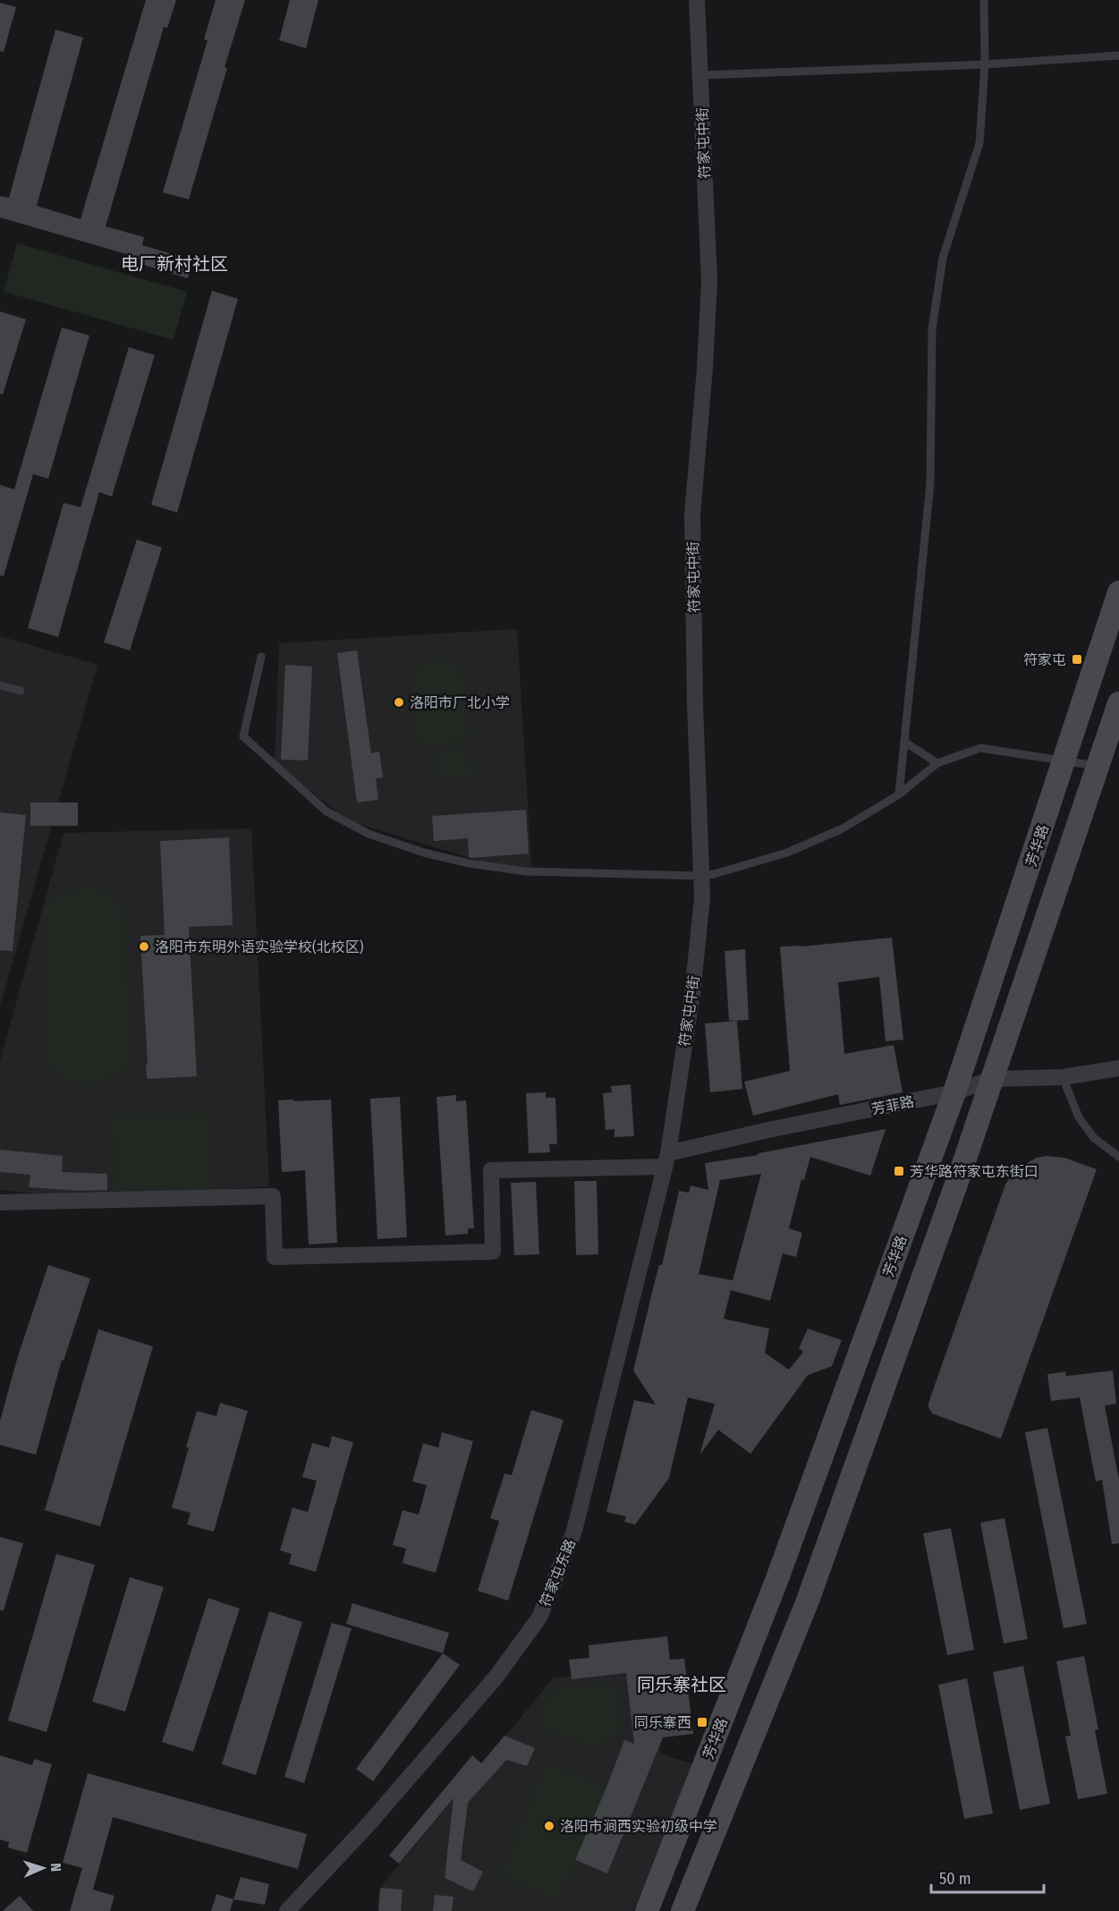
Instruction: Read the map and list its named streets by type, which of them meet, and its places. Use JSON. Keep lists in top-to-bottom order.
{
  "streets": {
    "main road": ["芳华路"],
    "street": ["符家屯中街", "芳菲路", "符家屯东路"]
  },
  "crossings": [
    ["符家屯中街", "芳菲路"],
    ["符家屯中街", "符家屯东路"],
    ["芳华路", "芳菲路"],
    ["芳菲路", "符家屯东路"]
  ],
  "districts": ["电厂新村社区", "同乐寨社区"],
  "places": {
    "transit": ["符家屯", "芳华路符家屯东街口", "同乐寨西"],
    "other": ["洛阳市厂北小学", "洛阳市东明外语实验学校(北校区)", "洛阳市涧西实验初级中学"]
  },
  "scale_bar": "50 m",
  "north": "right"
}
